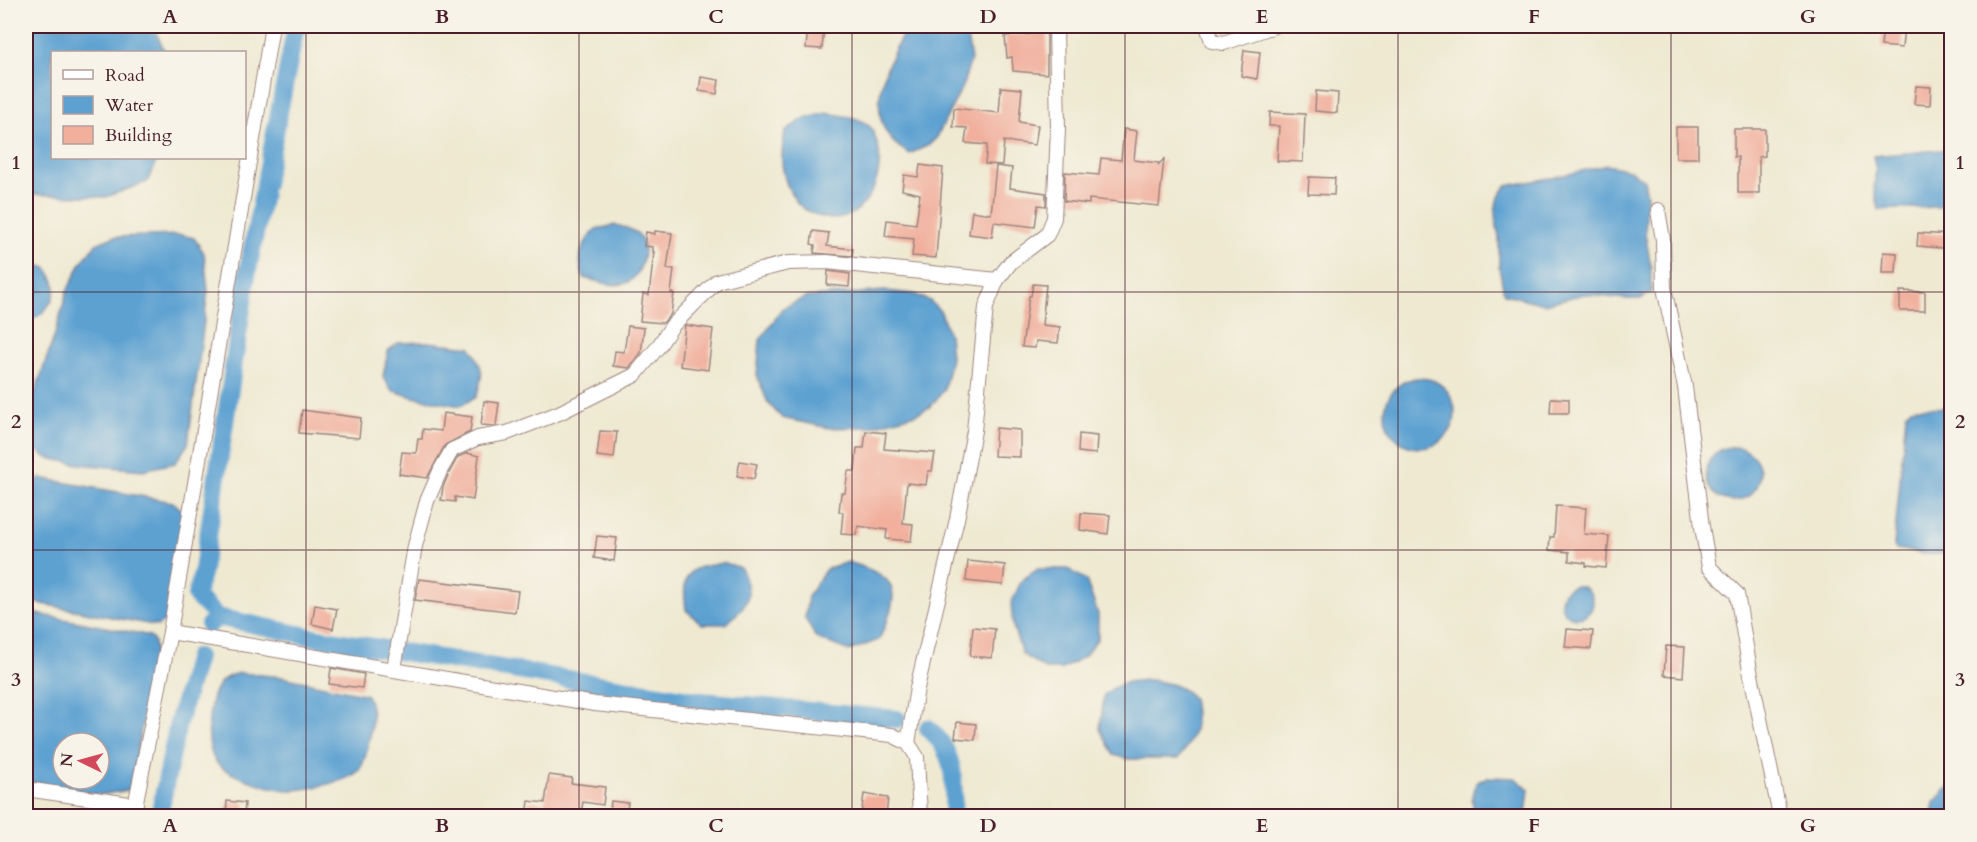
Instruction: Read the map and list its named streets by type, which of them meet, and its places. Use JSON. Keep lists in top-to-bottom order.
{
  "legend": ["Road", "Water", "Building"],
  "north": "left",
  "grid": {
    "columns": [
      "A",
      "B",
      "C",
      "D",
      "E",
      "F",
      "G"
    ],
    "rows": ["1", "2", "3"]
  }
}
